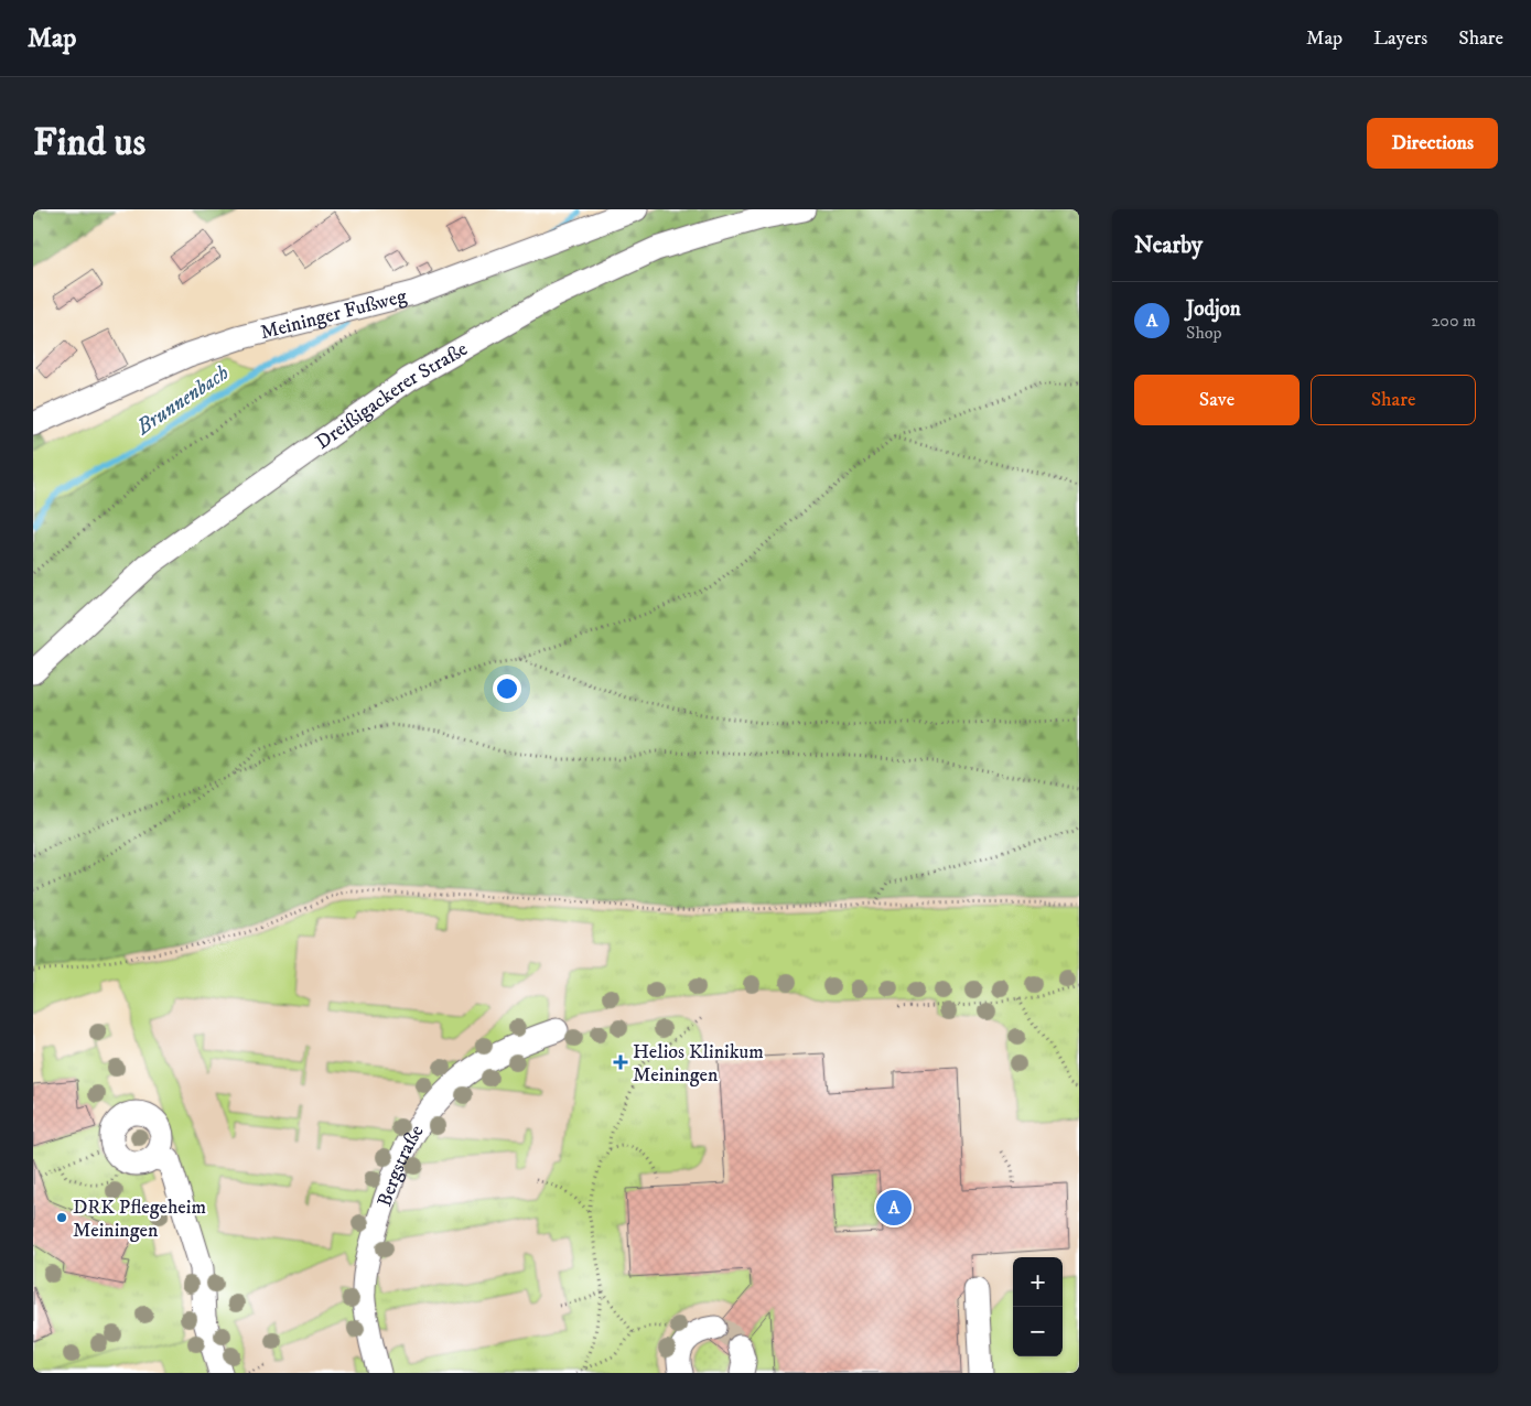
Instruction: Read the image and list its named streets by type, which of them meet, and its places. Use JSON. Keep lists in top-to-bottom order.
{
  "streets": {
    "street": ["Meininger Fußweg", "Dreißigackerer Straße", "Bergstraße"]
  },
  "water": ["Brunnenbach"],
  "places": {
    "health": ["Helios Klinikum Meiningen"],
    "other": ["DRK Pflegeheim Meiningen"]
  },
  "page": {
    "header": "Map",
    "nav": ["Map", "Layers", "Share"],
    "buttons": [
      "Directions",
      ["Save", "Share"]
    ],
    "title": "Find us",
    "heading": "Nearby",
    "list": [
      {
        "mark": "A",
        "name": "Jodjon",
        "note": "Shop",
        "value": "200 m"
      }
    ],
    "pins": "A",
    "map_buttons": ["+", "−"]
  }
}
